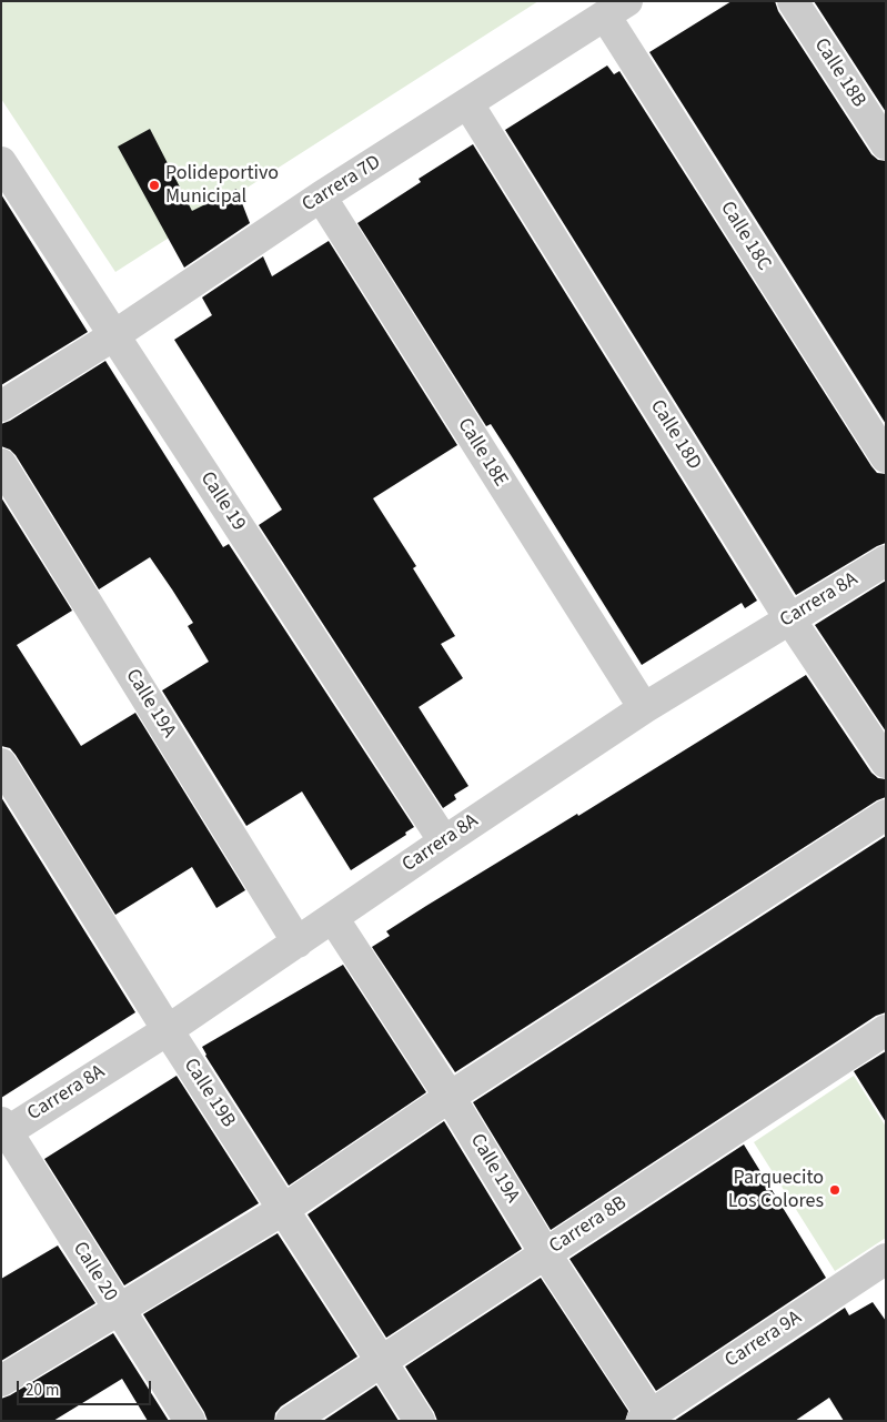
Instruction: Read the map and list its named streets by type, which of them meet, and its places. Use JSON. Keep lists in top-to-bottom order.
{
  "streets": {
    "street": [
      "Calle 18B",
      "Carrera 7D",
      "Calle 18C",
      "Calle 18D",
      "Calle 18E",
      "Calle 19",
      "Carrera 8A",
      "Calle 19A",
      "Calle 19B",
      "Carrera 8B",
      "Calle 20",
      "Carrera 9A"
    ]
  },
  "crossings": [
    ["Carrera 7D", "Calle 18C"],
    ["Carrera 7D", "Calle 18D"],
    ["Carrera 7D", "Calle 18E"],
    ["Carrera 7D", "Calle 19"],
    ["Calle 18D", "Carrera 8A"],
    ["Calle 18E", "Carrera 8A"],
    ["Calle 19", "Carrera 8A"],
    ["Carrera 8A", "Calle 19A"],
    ["Carrera 8A", "Calle 19B"],
    ["Carrera 8A", "Calle 20"],
    ["Calle 19A", "Carrera 8B"],
    ["Calle 19A", "Carrera 9A"],
    ["Calle 19B", "Carrera 8B"]
  ],
  "places": ["Polideportivo Municipal", "Parquecito Los Colores"],
  "scale_bar": "20 m"
}
